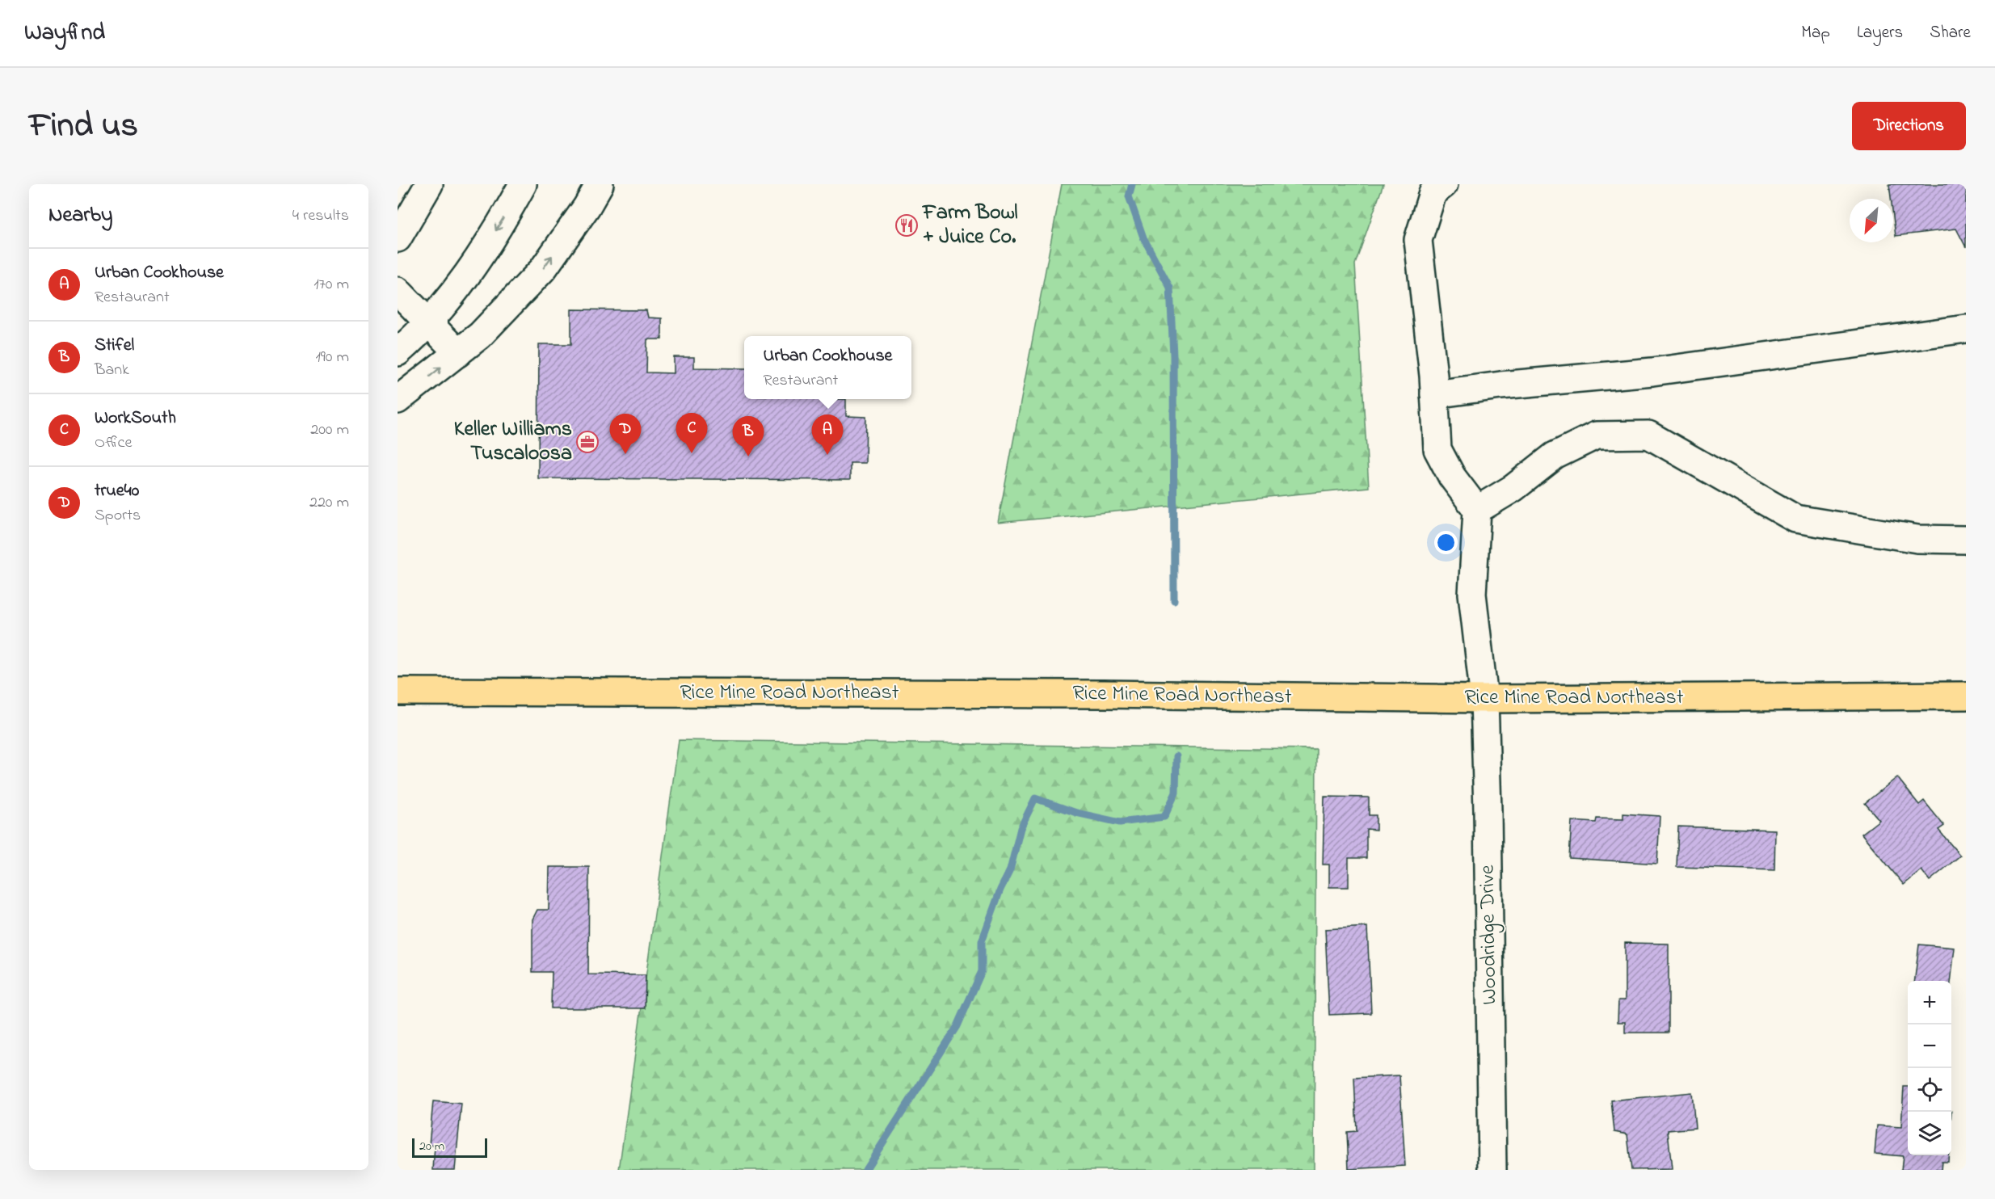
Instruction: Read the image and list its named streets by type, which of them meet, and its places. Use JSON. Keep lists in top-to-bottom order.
{
  "streets": {
    "main road": ["Rice Mine Road Northeast"],
    "street": ["Woodridge Drive"]
  },
  "crossings": [
    ["Rice Mine Road Northeast", "Woodridge Drive"]
  ],
  "places": {
    "restaurant": ["Farm Bowl + Juice Co."],
    "office": ["Keller Williams Tuscaloosa"]
  },
  "scale_bar": "20 m",
  "north": "bottom left",
  "page": {
    "header": "Wayfind",
    "nav": ["Map", "Layers", "Share"],
    "title": "Find us",
    "buttons": "Directions",
    "heading": ["Nearby", "4 results"],
    "list": [
      {
        "mark": "A",
        "name": "Urban Cookhouse",
        "note": "Restaurant",
        "value": "170 m"
      },
      {
        "mark": "B",
        "name": "Stifel",
        "note": "Bank",
        "value": "190 m"
      },
      {
        "mark": "C",
        "name": "WorkSouth",
        "note": "Office",
        "value": "200 m"
      },
      {
        "mark": "D",
        "name": "true40",
        "note": "Sports",
        "value": "220 m"
      }
    ],
    "popup": ["Urban Cookhouse", "Restaurant"],
    "pins": [
      "C",
      "D",
      "A",
      "B"
    ],
    "map_buttons": ["+", "−"],
    "scale": "20 m"
  }
}
